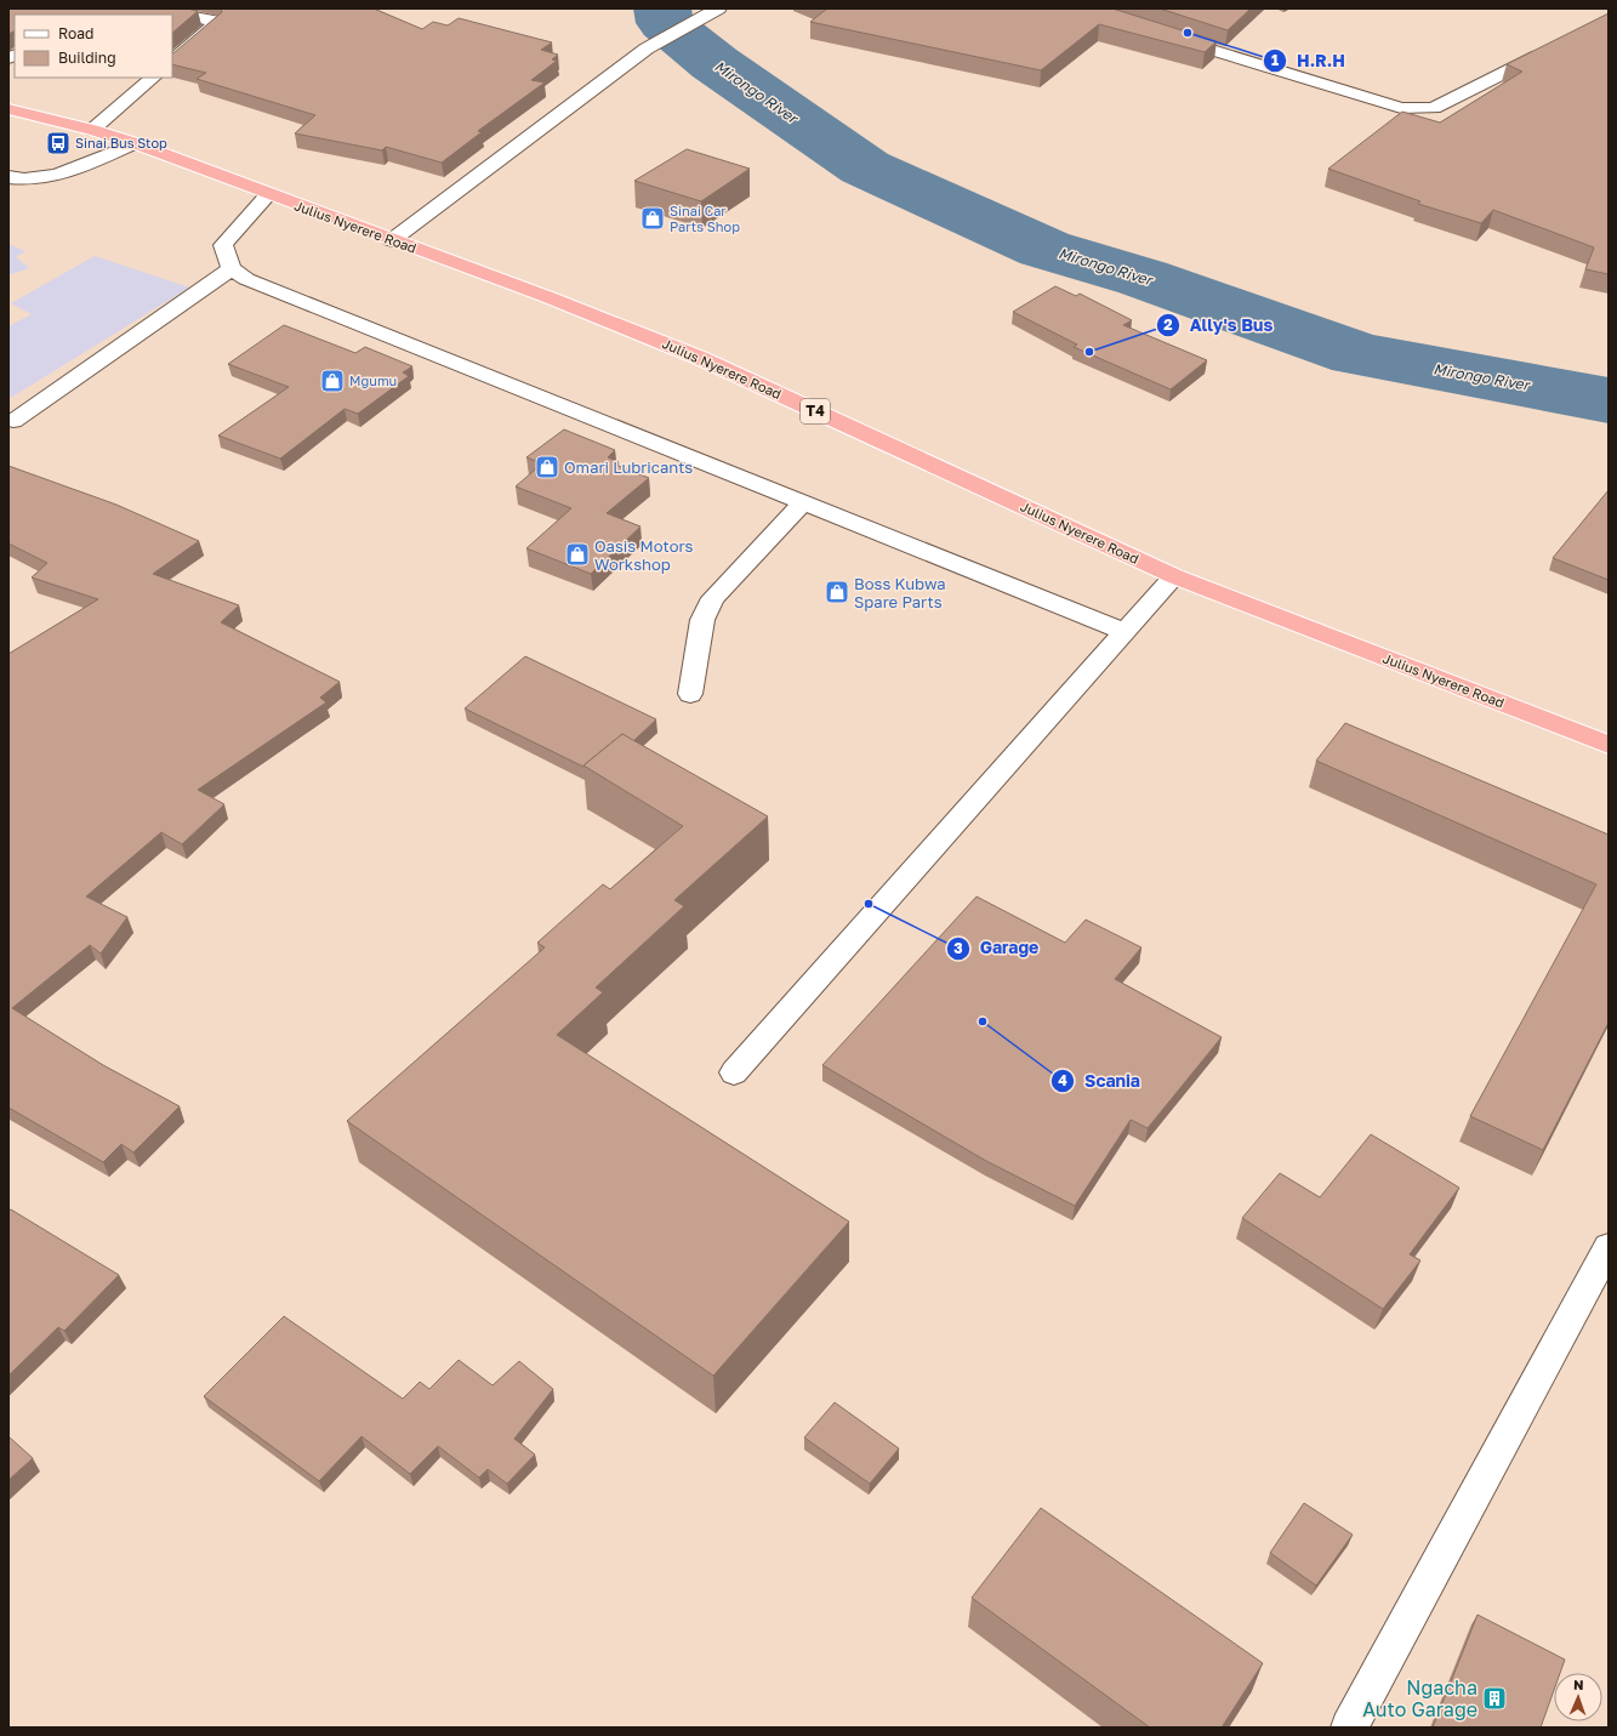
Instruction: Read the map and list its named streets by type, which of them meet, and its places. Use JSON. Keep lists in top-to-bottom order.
{
  "streets": {
    "highway": ["Julius Nyerere Road", "T4"]
  },
  "water": ["Mirongo River"],
  "places": {
    "other": [
      "H.R.H",
      "Ally's Bus",
      "Garage",
      "Scania"
    ],
    "bus stop": ["Sinai Bus Stop"],
    "shop": [
      "Sinai Car Parts Shop",
      "Mgumu",
      "Omari Lubricants",
      "Oasis Motors Workshop",
      "Boss Kubwa Spare Parts"
    ],
    "building": ["Ngacha Auto Garage"]
  },
  "legend": ["Road", "Building"],
  "north": "top"
}
